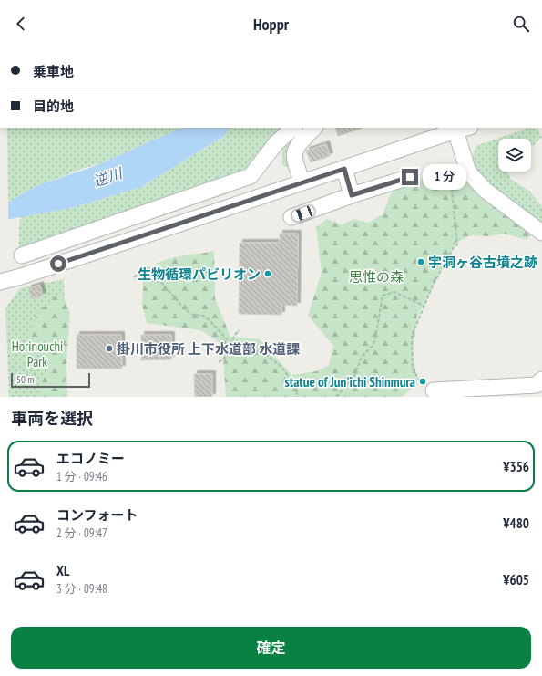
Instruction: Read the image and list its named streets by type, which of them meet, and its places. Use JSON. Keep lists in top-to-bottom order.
{
  "water": ["逆川"],
  "parks": ["思惟の森", "Horinouchi Park"],
  "places": [
    "宇洞ヶ谷古墳之跡",
    "生物循環パビリオン",
    "掛川市役所 上下水道部 水道課",
    "statue of Jun'ichi Shinmura"
  ],
  "scale_bar": "50 m",
  "page": {
    "header": "Hoppr",
    "banner": ["乗車地", "目的地"],
    "bubble": "1 分",
    "scale": "50 m",
    "heading": "車両を選択",
    "list": [
      {
        "name": "エコノミー",
        "note": "1 分 · 09:46",
        "value": "¥356"
      },
      {
        "name": "コンフォート",
        "note": "2 分 · 09:47",
        "value": "¥480"
      },
      {
        "name": "XL",
        "note": "3 分 · 09:48",
        "value": "¥605"
      }
    ],
    "buttons": "確定"
  }
}
